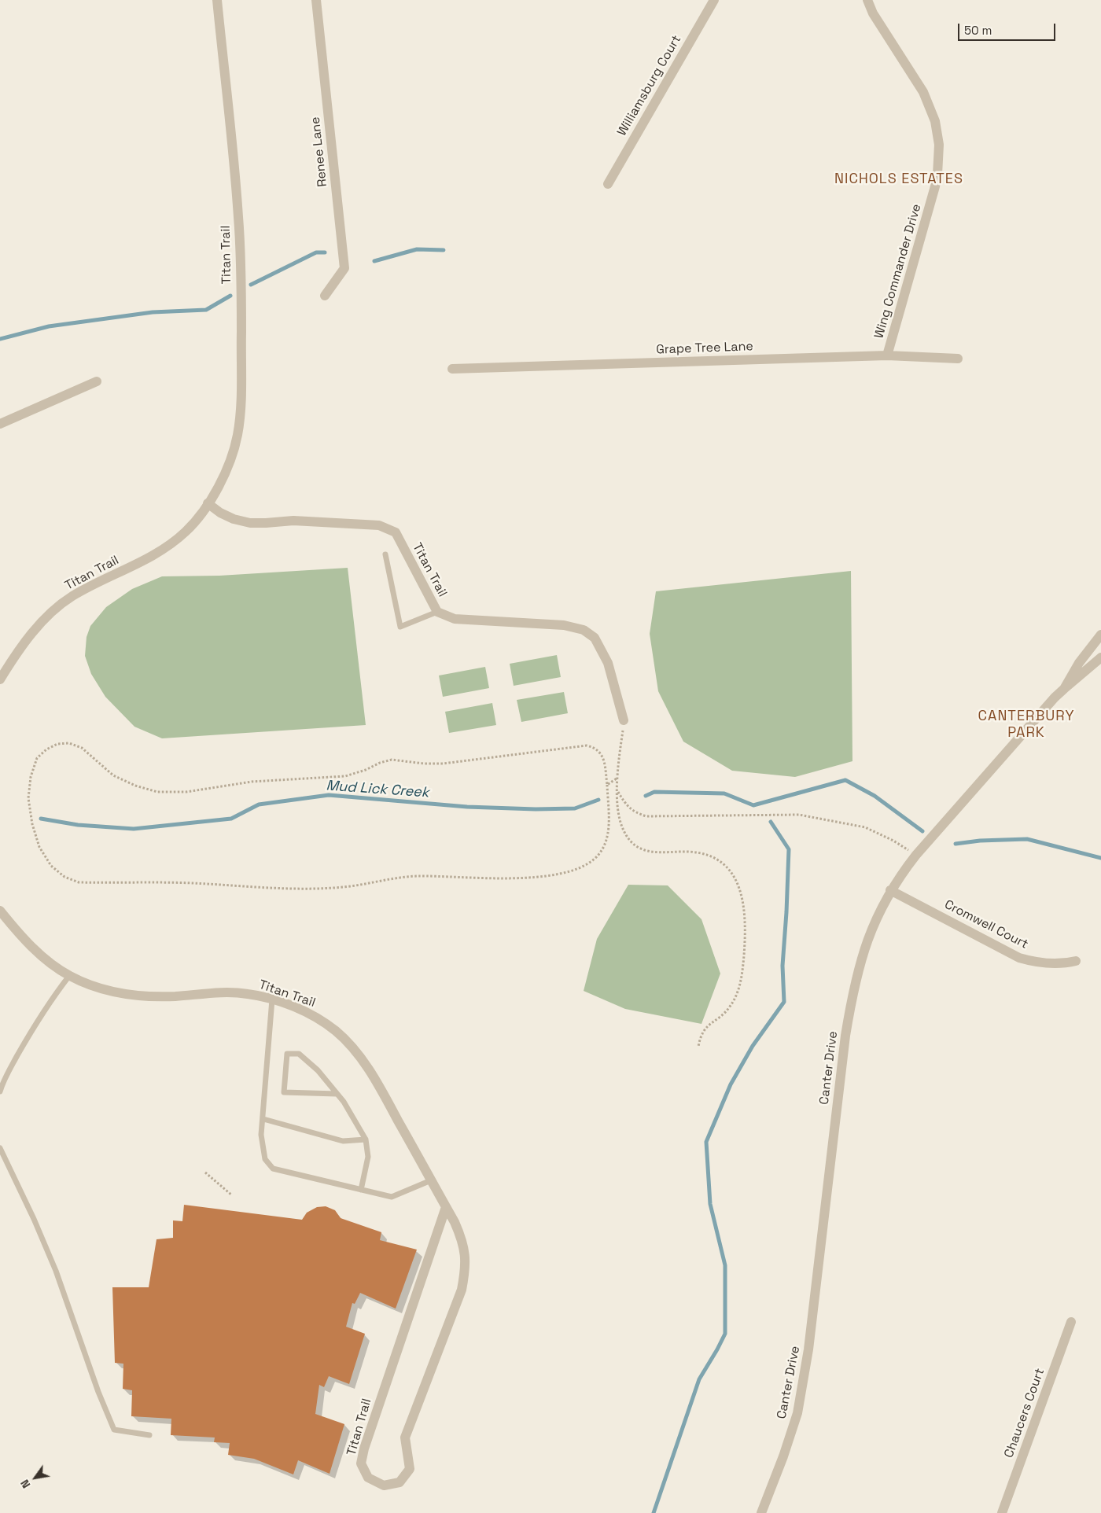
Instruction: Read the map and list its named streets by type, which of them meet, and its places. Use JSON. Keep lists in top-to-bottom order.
{
  "streets": {
    "street": [
      "Williamsburg Court",
      "Renee Lane",
      "Titan Trail",
      "Wing Commander Drive",
      "Grape Tree Lane",
      "Cromwell Court",
      "Canter Drive",
      "Chaucers Court"
    ]
  },
  "crossings": [
    ["Wing Commander Drive", "Grape Tree Lane"],
    ["Cromwell Court", "Canter Drive"]
  ],
  "districts": ["NICHOLS ESTATES", "CANTERBURY PARK"],
  "water": ["Mud Lick Creek"],
  "scale_bar": "50 m",
  "north": "bottom left"
}
